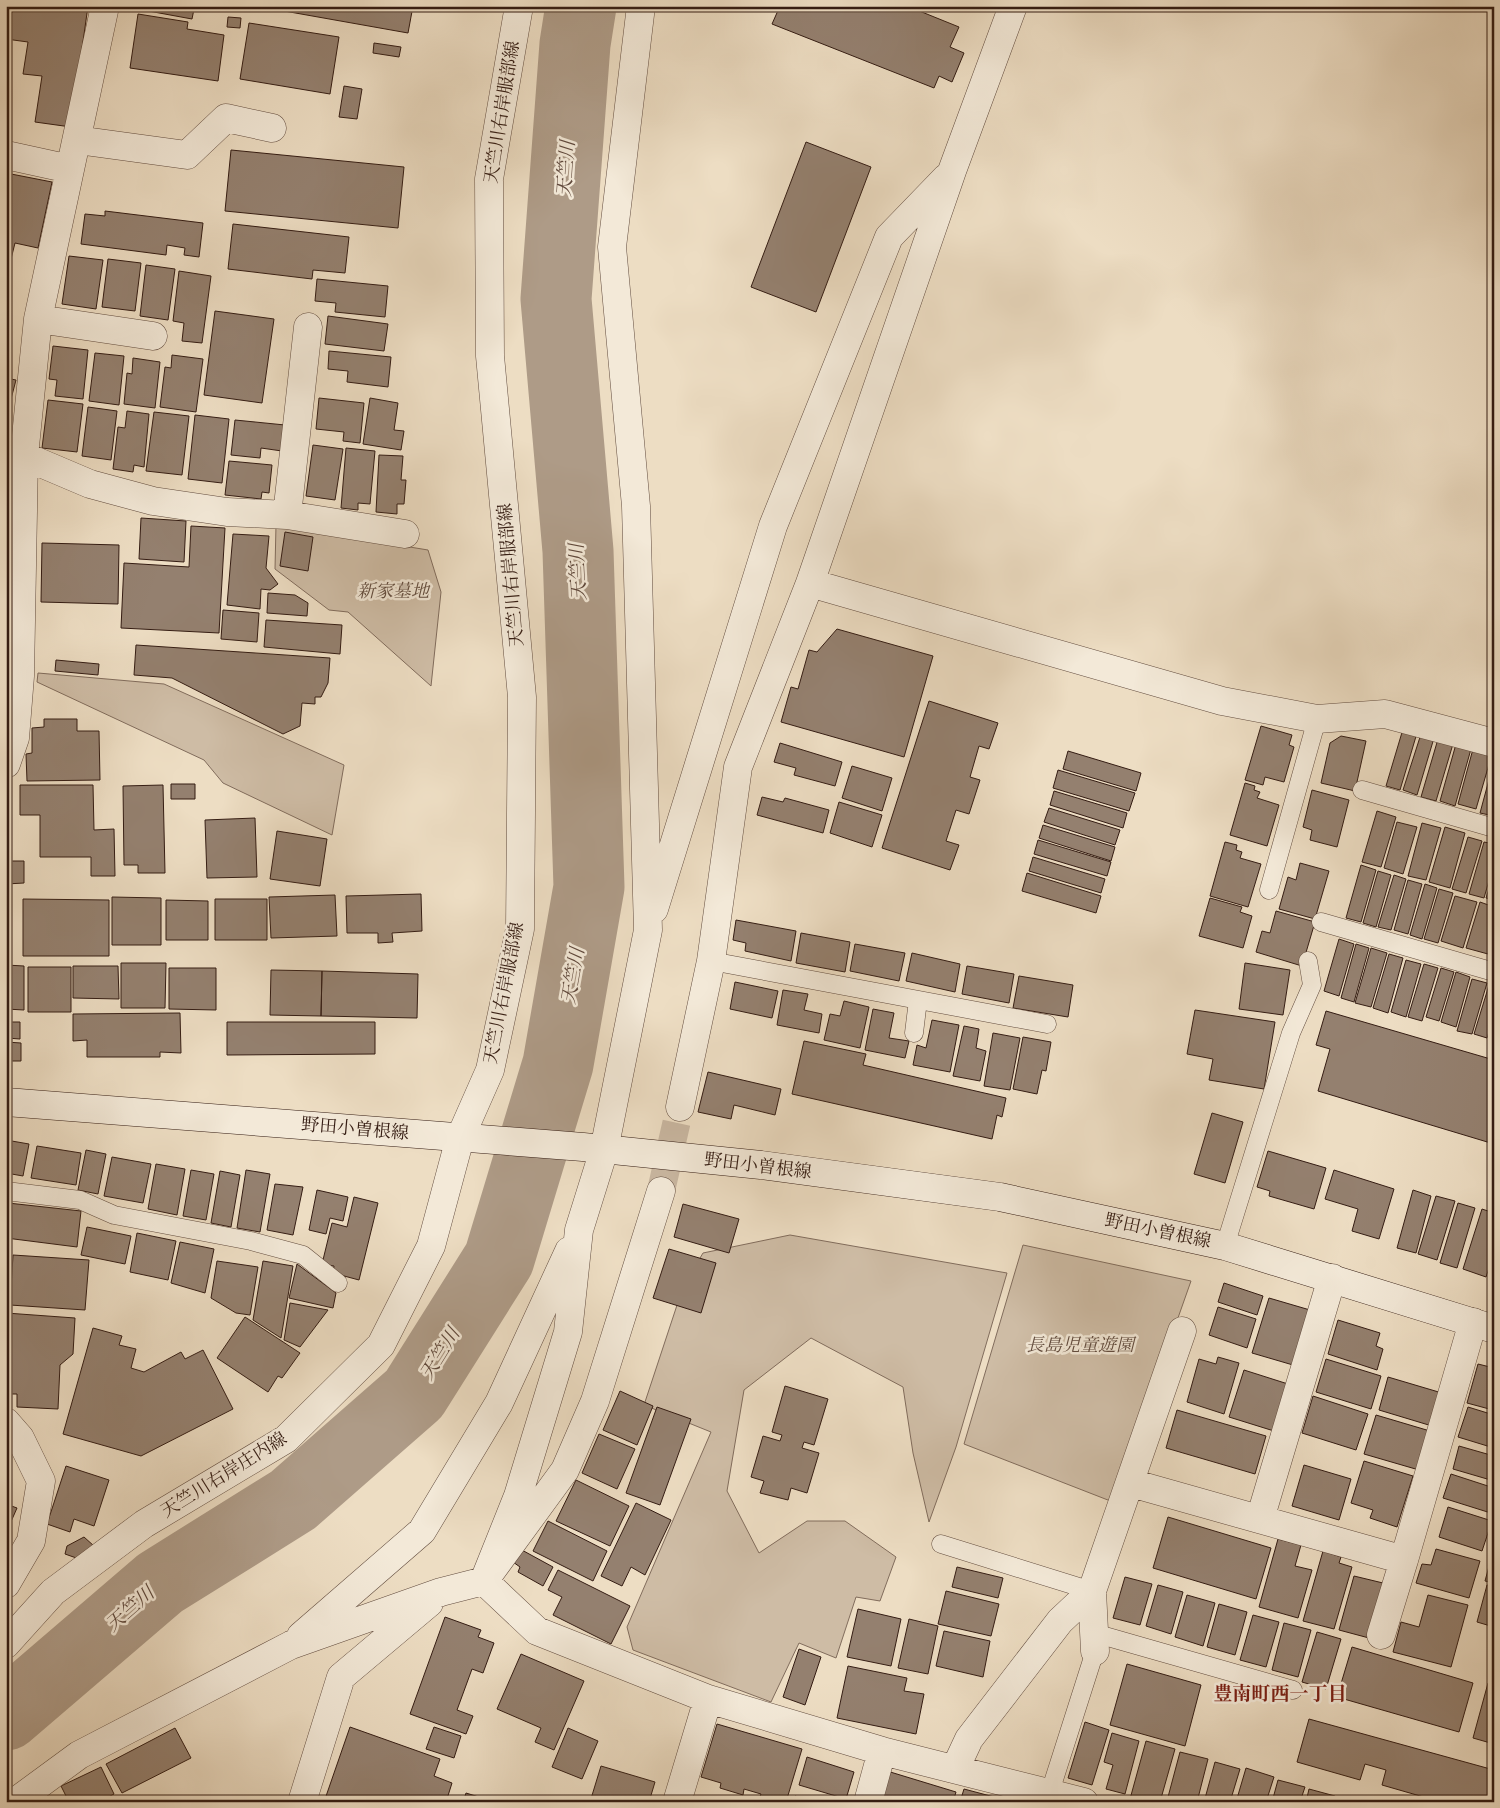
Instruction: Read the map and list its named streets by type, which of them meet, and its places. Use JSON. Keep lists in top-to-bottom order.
{
  "streets": {
    "street": ["天竺川右岸服部線", "野田小曽根線", "天竺川右岸庄内線"]
  },
  "crossings": [
    ["天竺川右岸服部線", "野田小曽根線"],
    ["天竺川右岸服部線", "天竺川右岸庄内線"],
    ["野田小曽根線", "天竺川右岸庄内線"]
  ],
  "districts": ["豊南町西一丁目"],
  "water": ["天竺川"],
  "parks": ["新家墓地", "長島児童遊園"]
}
